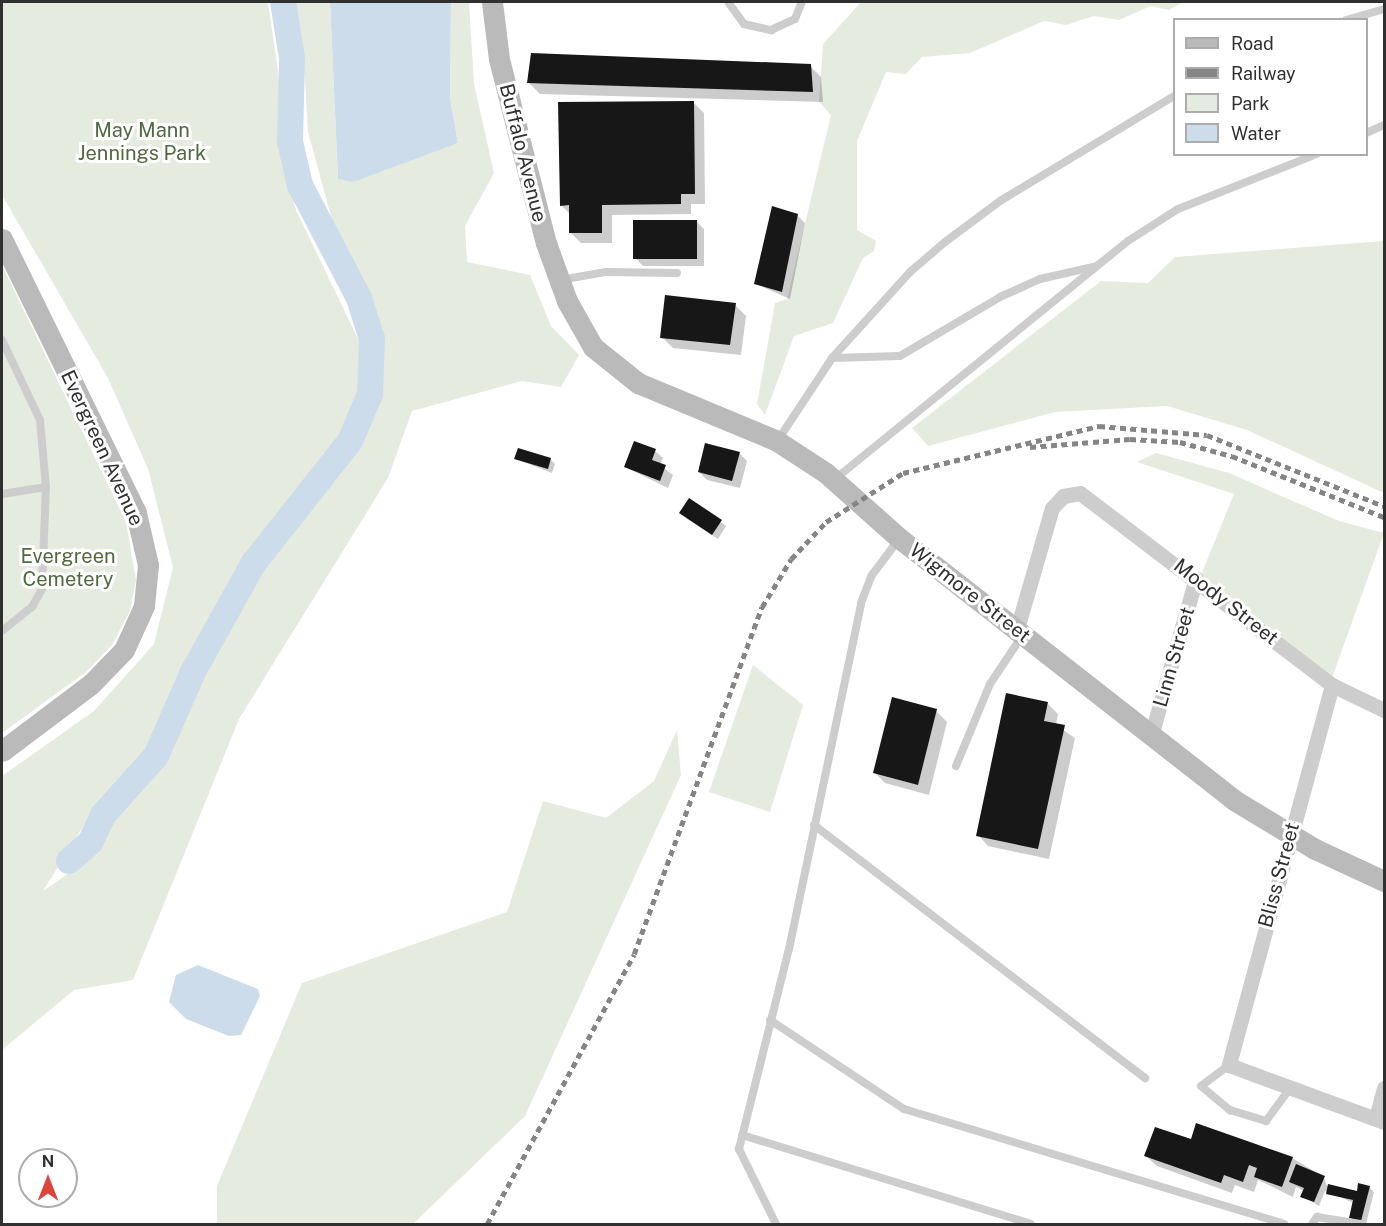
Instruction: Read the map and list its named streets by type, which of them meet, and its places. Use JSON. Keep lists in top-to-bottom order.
{
  "streets": {
    "street": [
      "Buffalo Avenue",
      "Evergreen Avenue",
      "Wigmore Street",
      "Moody Street",
      "Linn Street",
      "Bliss Street"
    ]
  },
  "crossings": [
    ["Buffalo Avenue", "Wigmore Street"],
    ["Wigmore Street", "Moody Street"],
    ["Wigmore Street", "Linn Street"],
    ["Wigmore Street", "Bliss Street"],
    ["Moody Street", "Linn Street"],
    ["Moody Street", "Bliss Street"]
  ],
  "parks": ["May Mann Jennings Park", "Evergreen Cemetery"],
  "legend": [
    "Road",
    "Railway",
    "Park",
    "Water"
  ],
  "north": "top"
}
